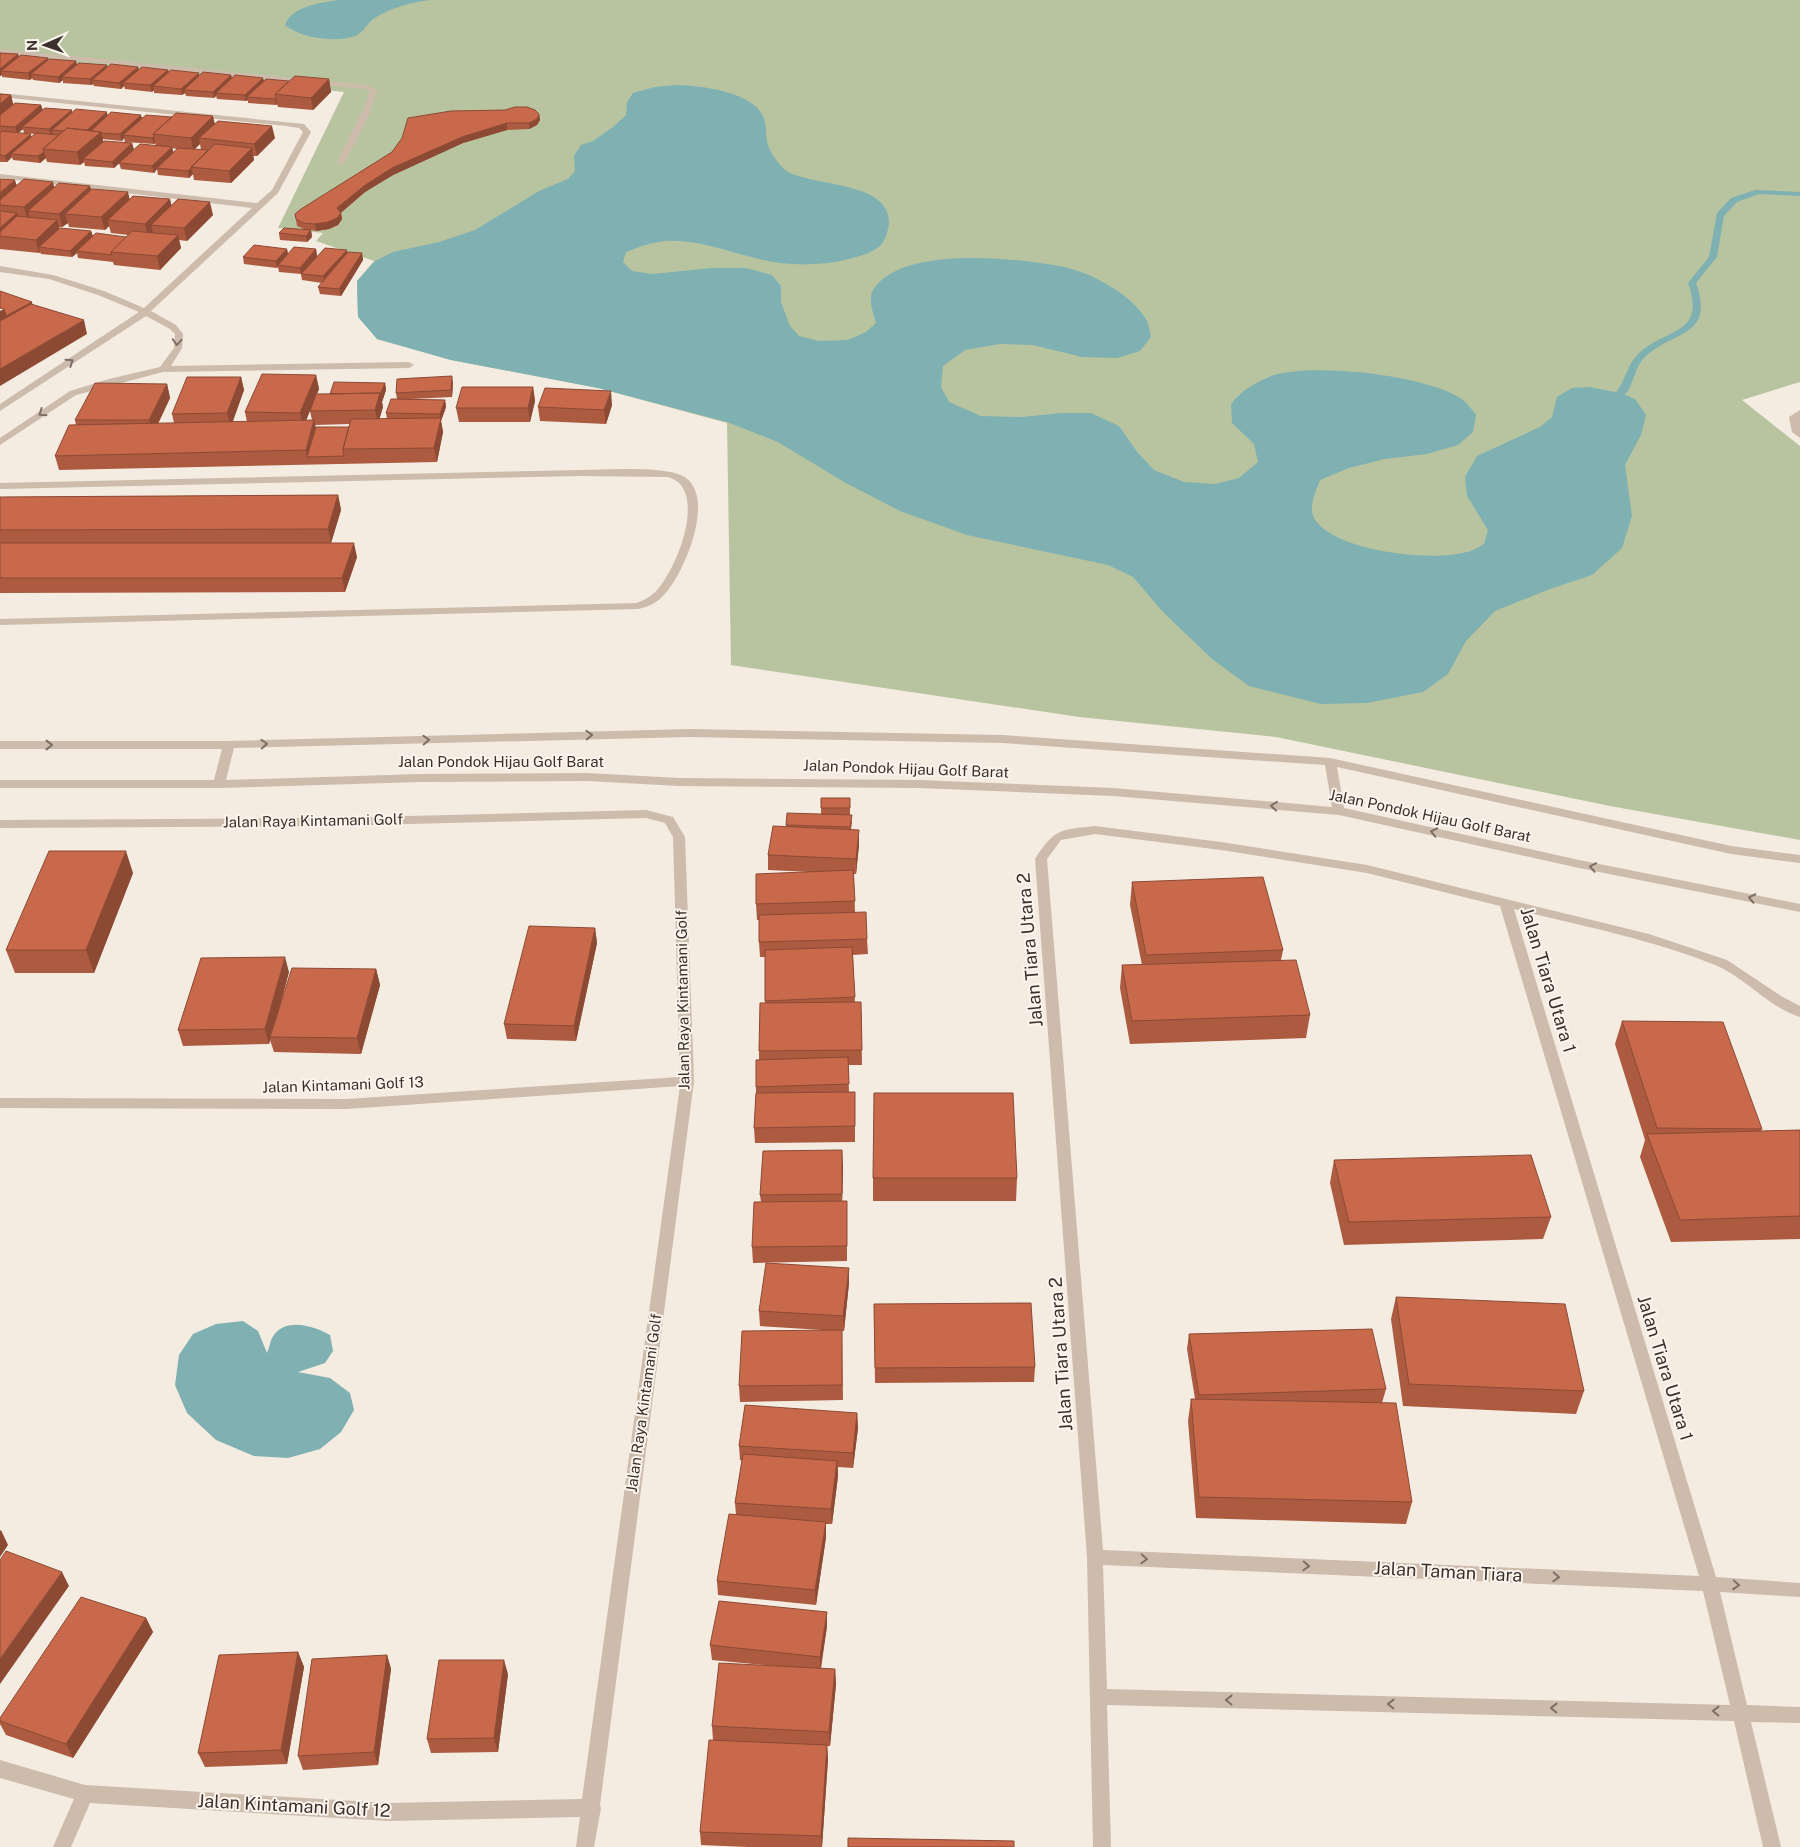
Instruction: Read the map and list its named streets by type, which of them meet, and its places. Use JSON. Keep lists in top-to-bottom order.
{
  "streets": {
    "street": [
      "Jalan Pondok Hijau Golf Barat",
      "Jalan Raya Kintamani Golf",
      "Jalan Tiara Utara 2",
      "Jalan Tiara Utara 1",
      "Jalan Kintamani Golf 13",
      "Jalan Taman Tiara",
      "Jalan Kintamani Golf 12"
    ]
  },
  "crossings": [
    ["Jalan Raya Kintamani Golf", "Jalan Kintamani Golf 13"],
    ["Jalan Raya Kintamani Golf", "Jalan Kintamani Golf 12"],
    ["Jalan Tiara Utara 2", "Jalan Tiara Utara 1"],
    ["Jalan Tiara Utara 2", "Jalan Taman Tiara"],
    ["Jalan Tiara Utara 1", "Jalan Taman Tiara"]
  ],
  "one_way": ["Jalan Taman Tiara"],
  "north": "left"
}
